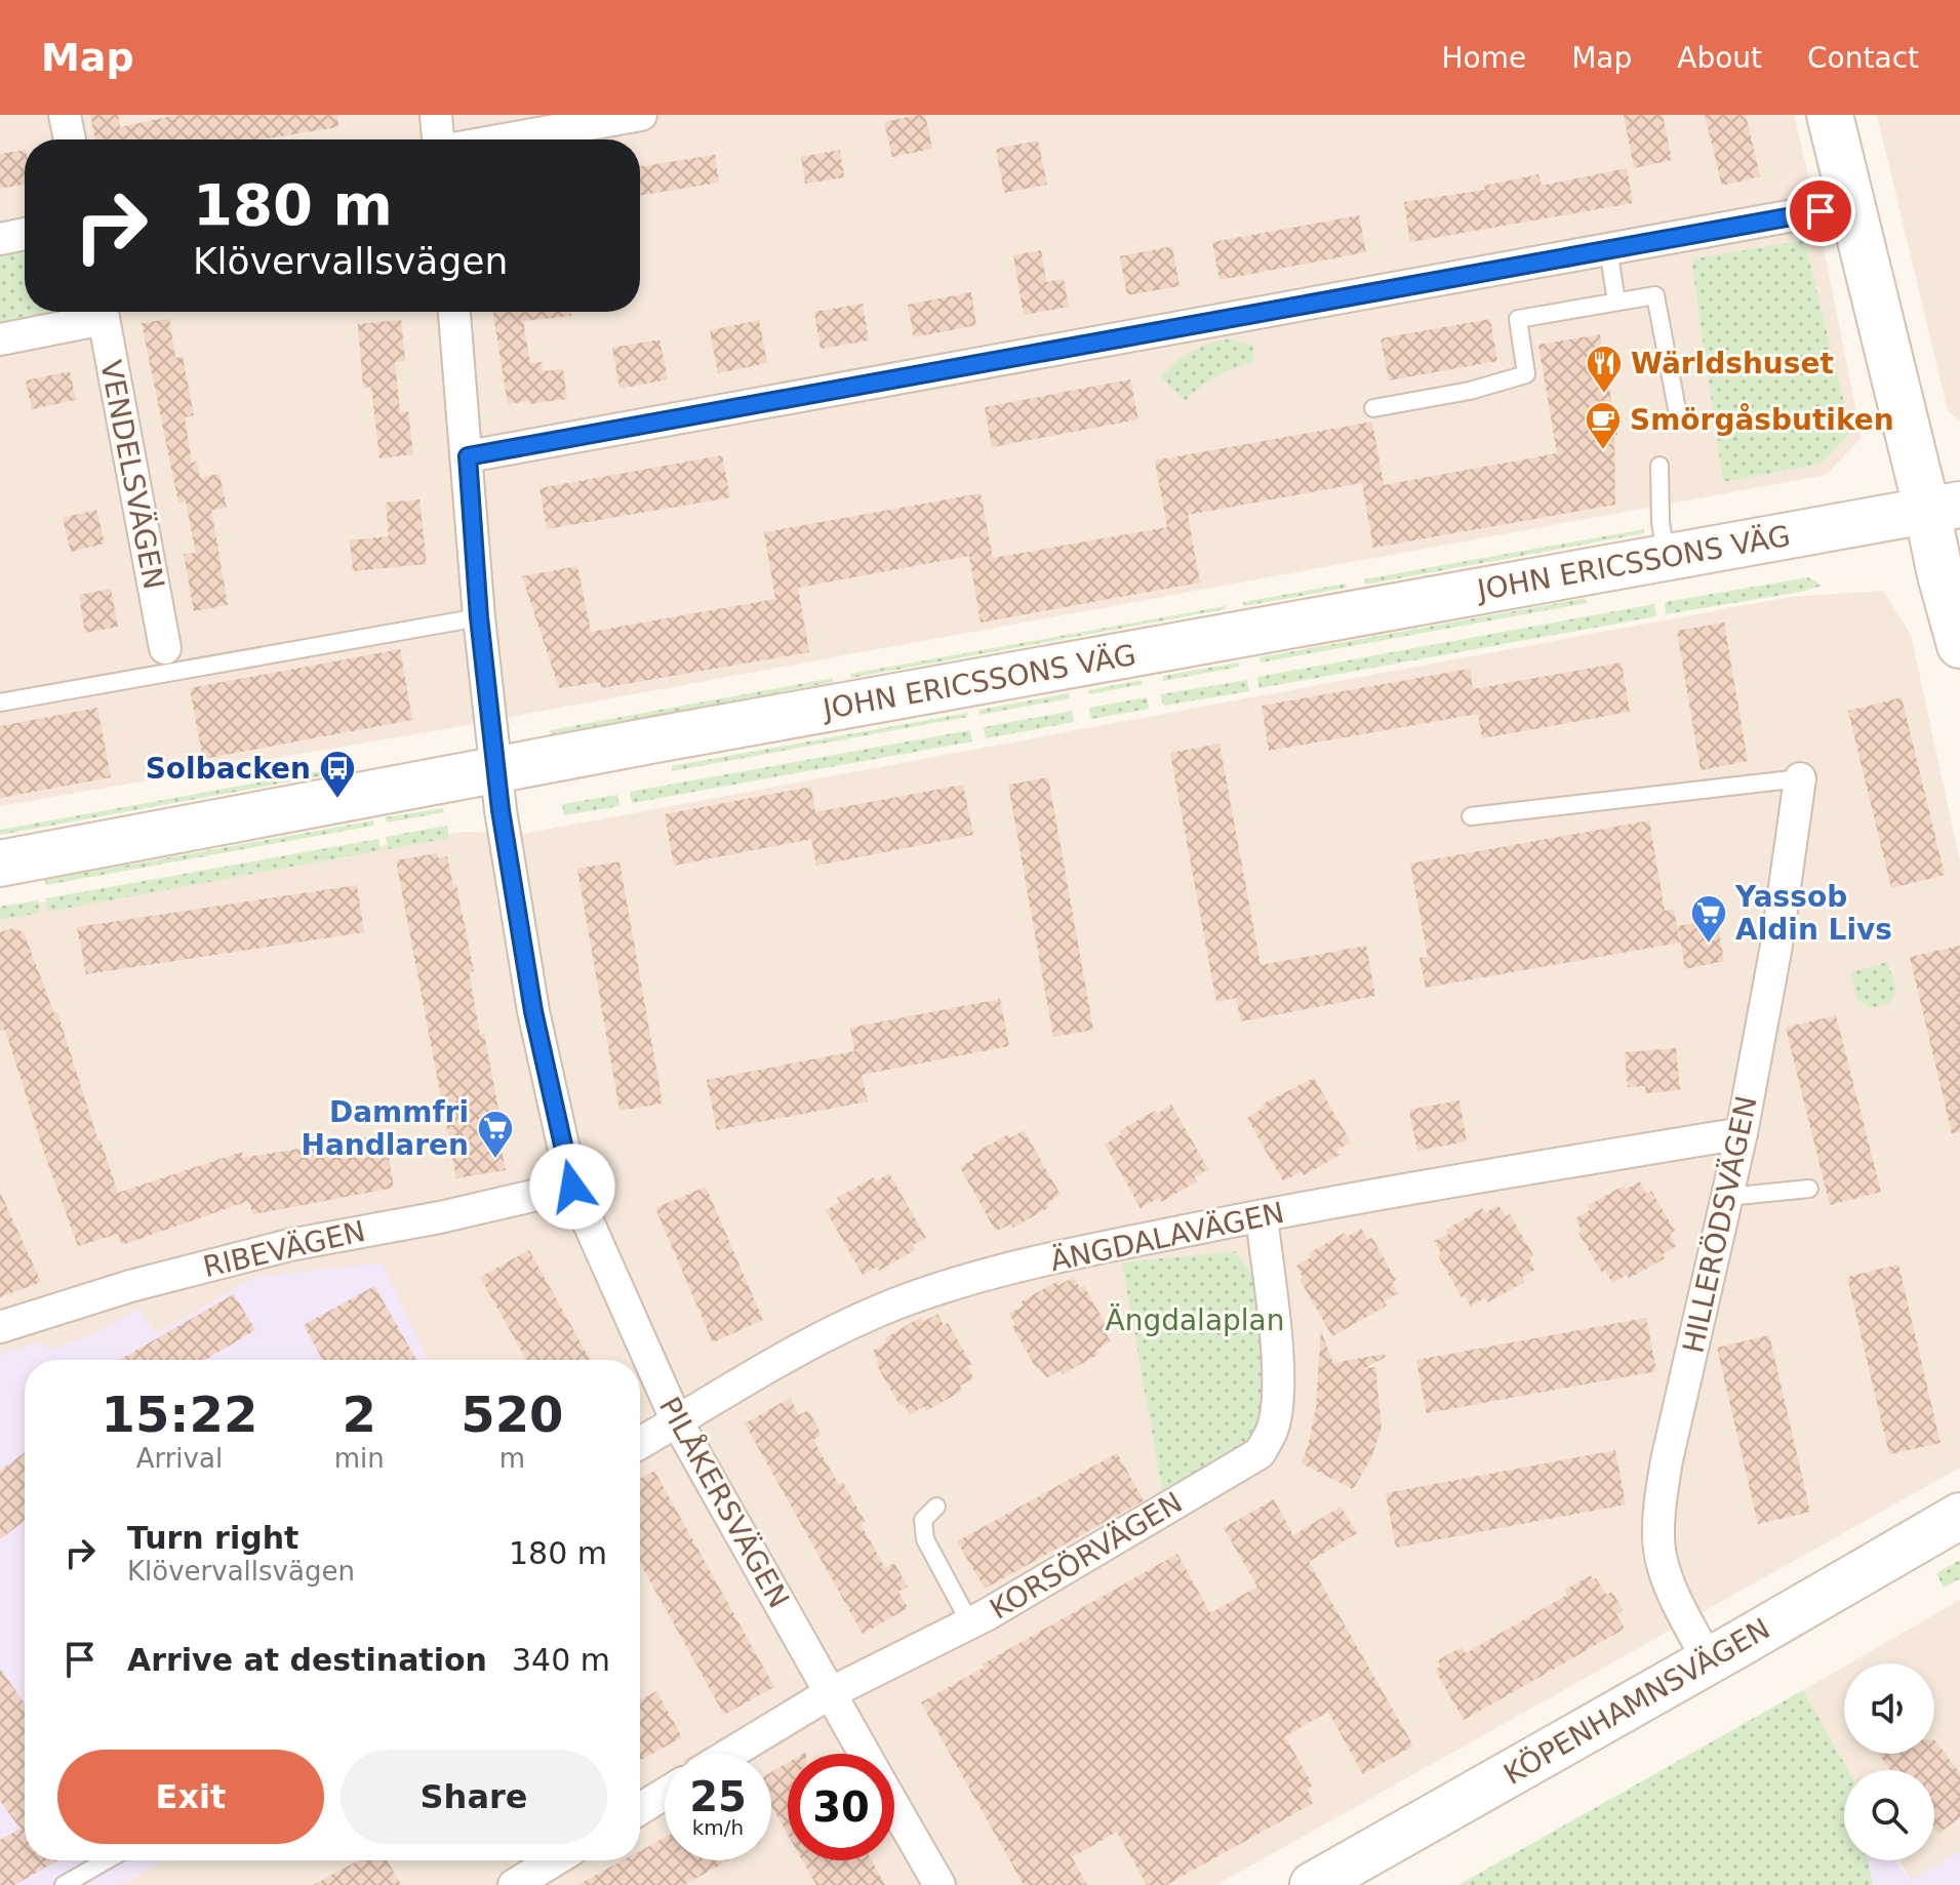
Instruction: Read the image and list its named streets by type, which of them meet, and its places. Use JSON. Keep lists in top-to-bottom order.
{
  "streets": {
    "street": [
      "VENDELSVÄGEN",
      "JOHN ERICSSONS VÄG",
      "HILLERÖDSVÄGEN",
      "ÄNGDALAVÄGEN",
      "RIBEVÄGEN",
      "PILÅKERSVÄGEN",
      "KORSÖRVÄGEN",
      "KÖPENHAMNSVÄGEN"
    ]
  },
  "crossings": [
    ["JOHN ERICSSONS VÄG", "PILÅKERSVÄGEN"],
    ["HILLERÖDSVÄGEN", "ÄNGDALAVÄGEN"],
    ["HILLERÖDSVÄGEN", "KÖPENHAMNSVÄGEN"],
    ["ÄNGDALAVÄGEN", "PILÅKERSVÄGEN"],
    ["ÄNGDALAVÄGEN", "KORSÖRVÄGEN"],
    ["RIBEVÄGEN", "PILÅKERSVÄGEN"],
    ["PILÅKERSVÄGEN", "KORSÖRVÄGEN"]
  ],
  "parks": ["Ängdalaplan"],
  "places": {
    "restaurant": ["Wärldshuset"],
    "cafe": ["Smörgåsbutiken"],
    "bus stop": ["Solbacken"],
    "supermarket": ["Yassob Aldin Livs", "Dammfri Handlaren"]
  },
  "page": {
    "header": "Map",
    "nav": [
      "Home",
      "Map",
      "About",
      "Contact"
    ],
    "turn": ["180 m", "Klövervallsvägen"],
    "eta": [
      "15:22",
      "Arrival",
      "2",
      "min",
      "520",
      "m"
    ],
    "list": [
      {
        "name": "Turn right",
        "note": "Klövervallsvägen",
        "value": "180 m"
      },
      {
        "name": "Arrive at destination",
        "value": "340 m"
      }
    ],
    "buttons": ["Exit", "Share"],
    "speed": "25 km/h",
    "limit": "30"
  }
}
